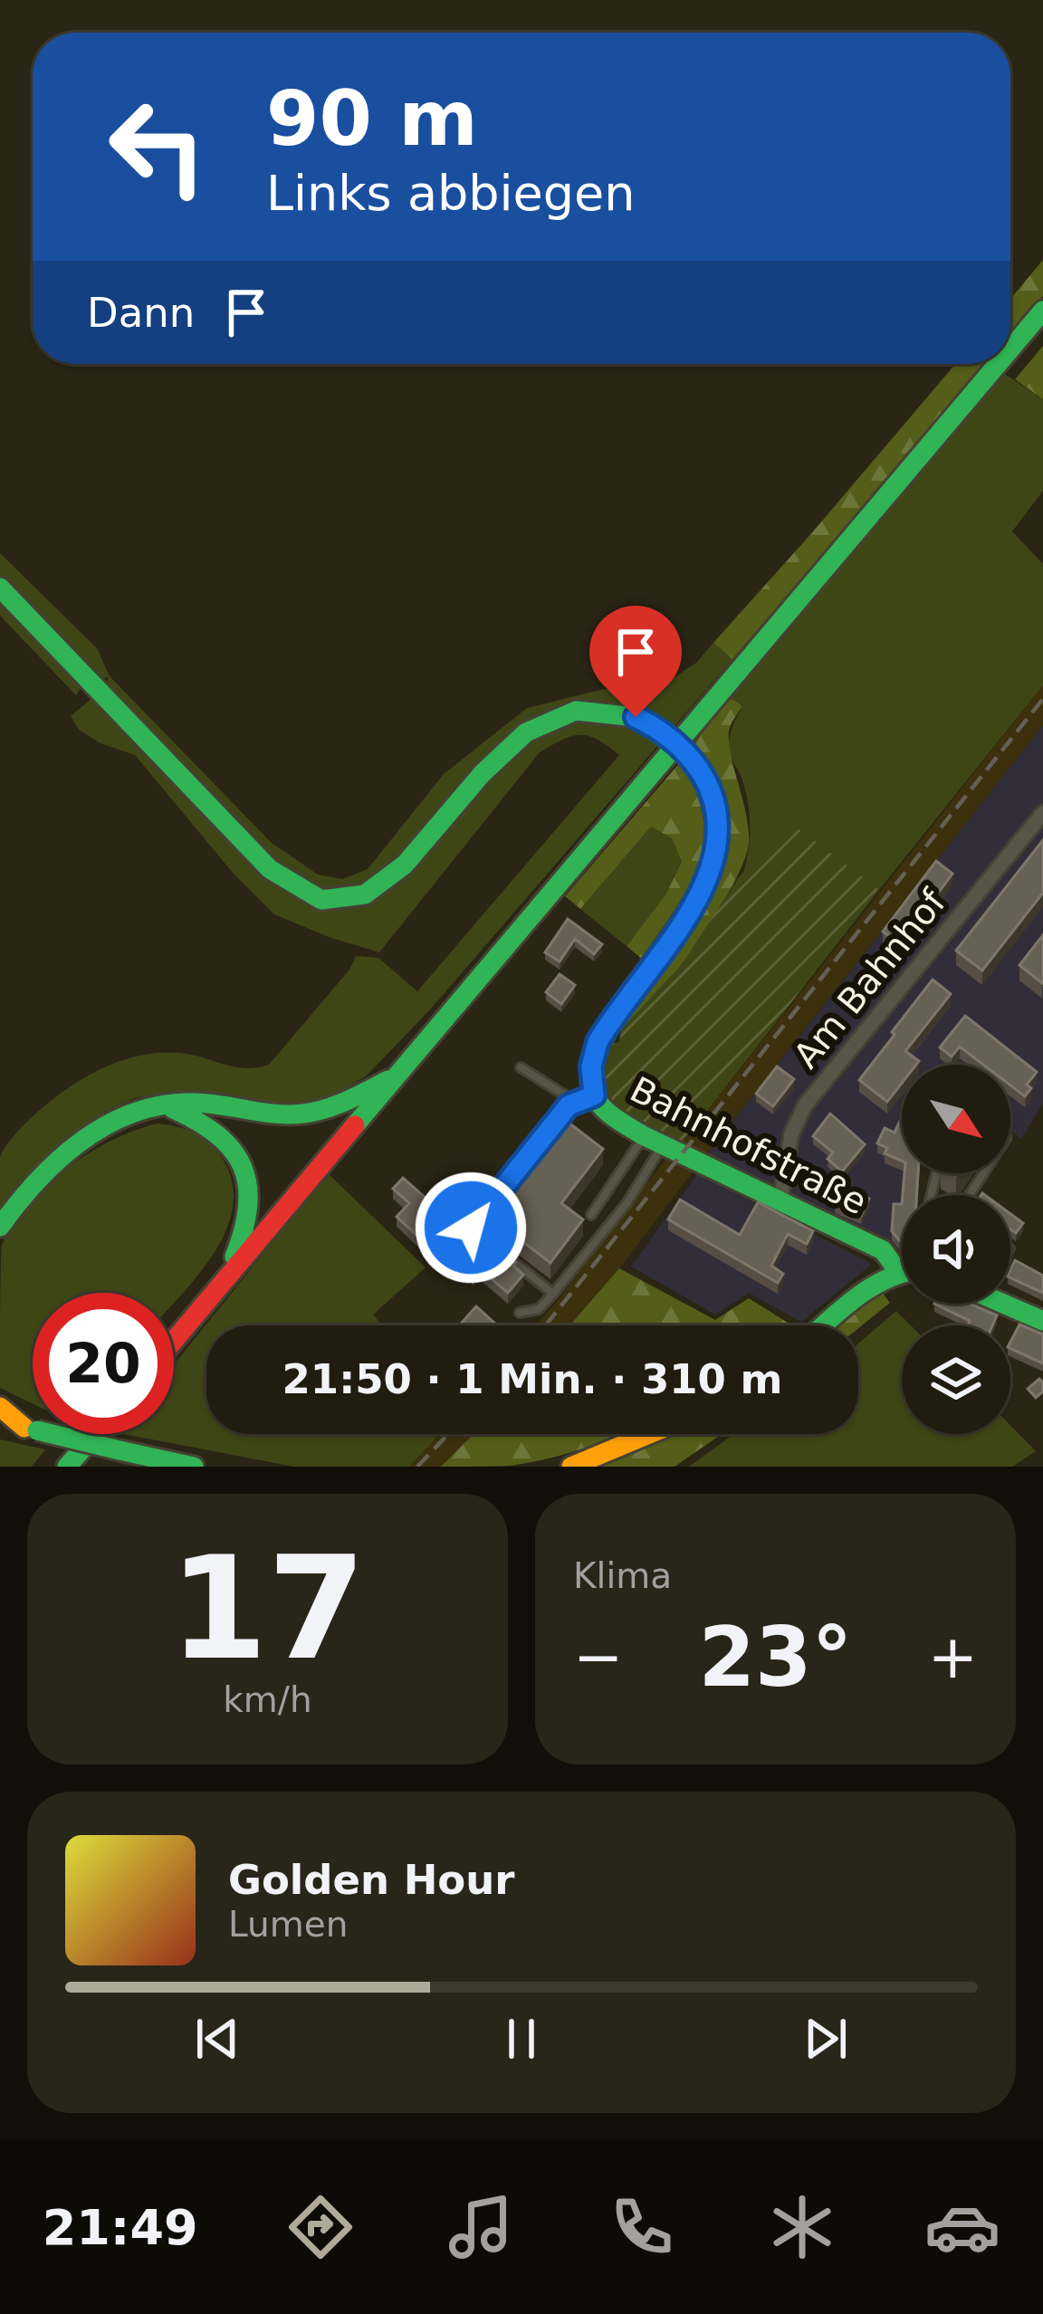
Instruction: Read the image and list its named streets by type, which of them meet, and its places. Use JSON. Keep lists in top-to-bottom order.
{
  "streets": {
    "main road": ["Bahnhofstraße"],
    "street": ["Am Bahnhof"]
  },
  "crossings": [
    ["Am Bahnhof", "Bahnhofstraße"]
  ],
  "north": "bottom right",
  "page": {
    "turn": ["90 m", "Links abbiegen"],
    "then": "Dann",
    "limit": "20",
    "trip": "21:50 · 1 Min. · 310 m",
    "tile": [
      ["17", "km/h"],
      "Klima"
    ],
    "heat": ["−", "23°", "+"],
    "song": ["Golden Hour", "Lumen"],
    "tabs": "21:49"
  }
}
